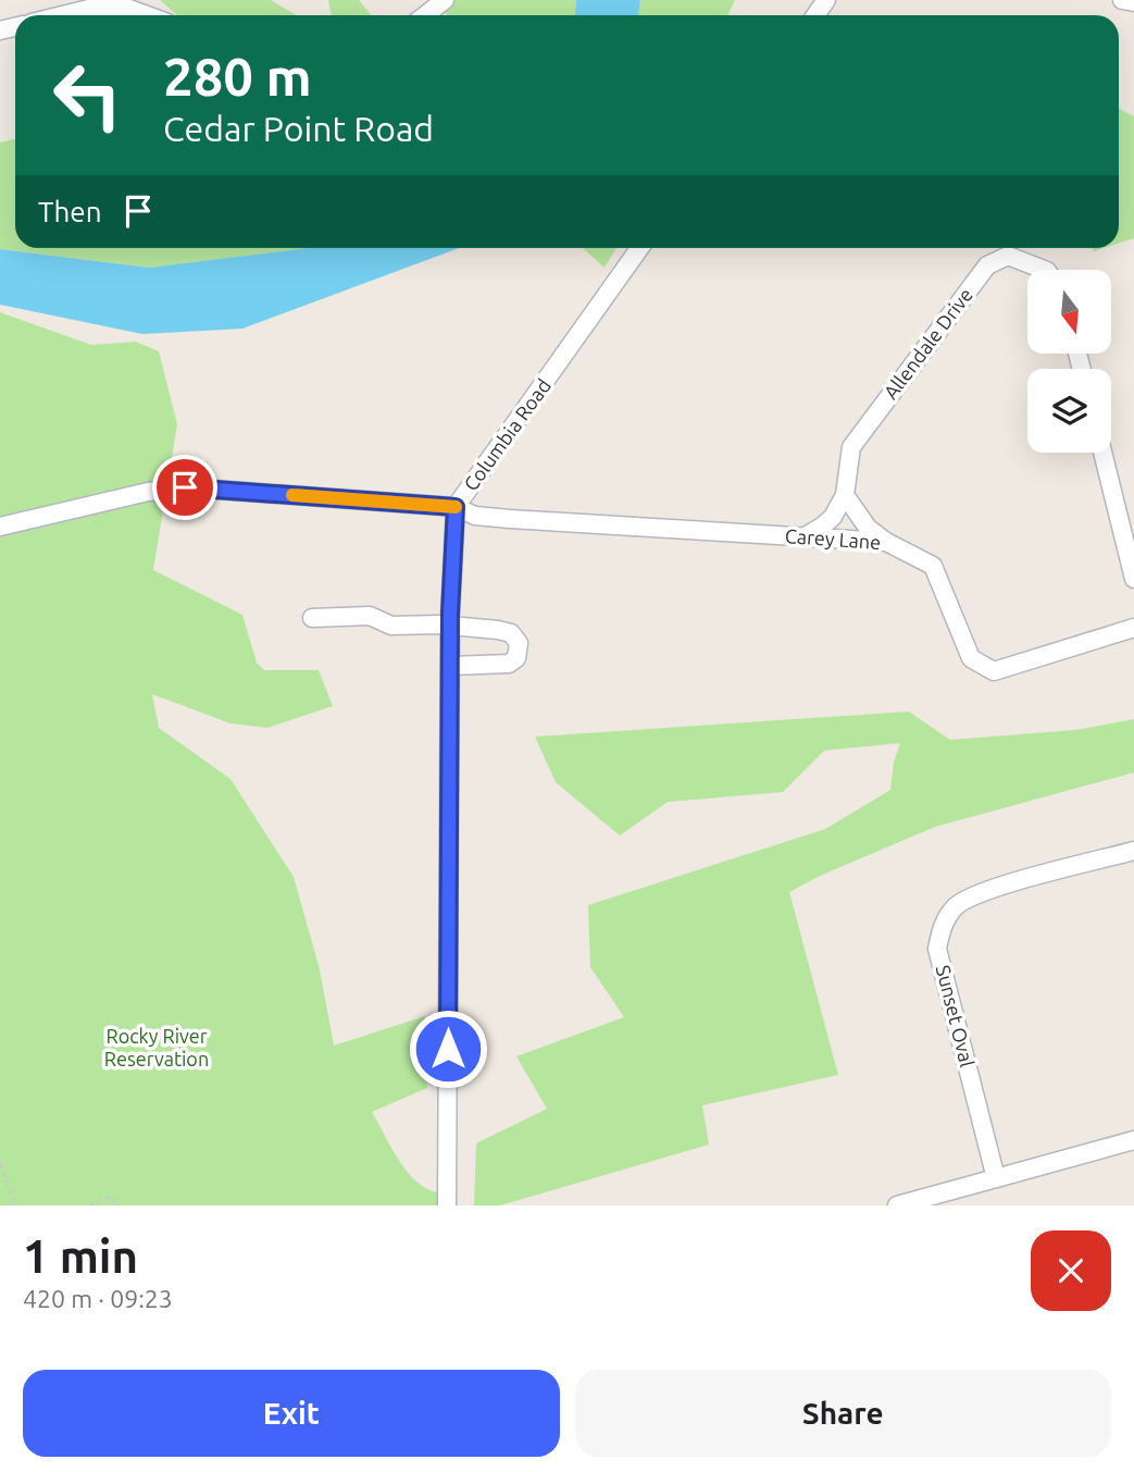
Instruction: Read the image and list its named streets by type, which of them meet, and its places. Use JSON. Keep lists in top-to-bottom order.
{
  "streets": {
    "street": [
      "Allendale Drive",
      "Columbia Road",
      "Carey Lane",
      "Sunset Oval"
    ]
  },
  "crossings": [
    ["Allendale Drive", "Carey Lane"],
    ["Columbia Road", "Carey Lane"]
  ],
  "parks": ["Rocky River Reservation"],
  "north": "bottom",
  "page": {
    "turn": ["280 m", "Cedar Point Road"],
    "then": "Then",
    "heading": ["1 min", "420 m · 09:23"],
    "buttons": ["Exit", "Share"]
  }
}
